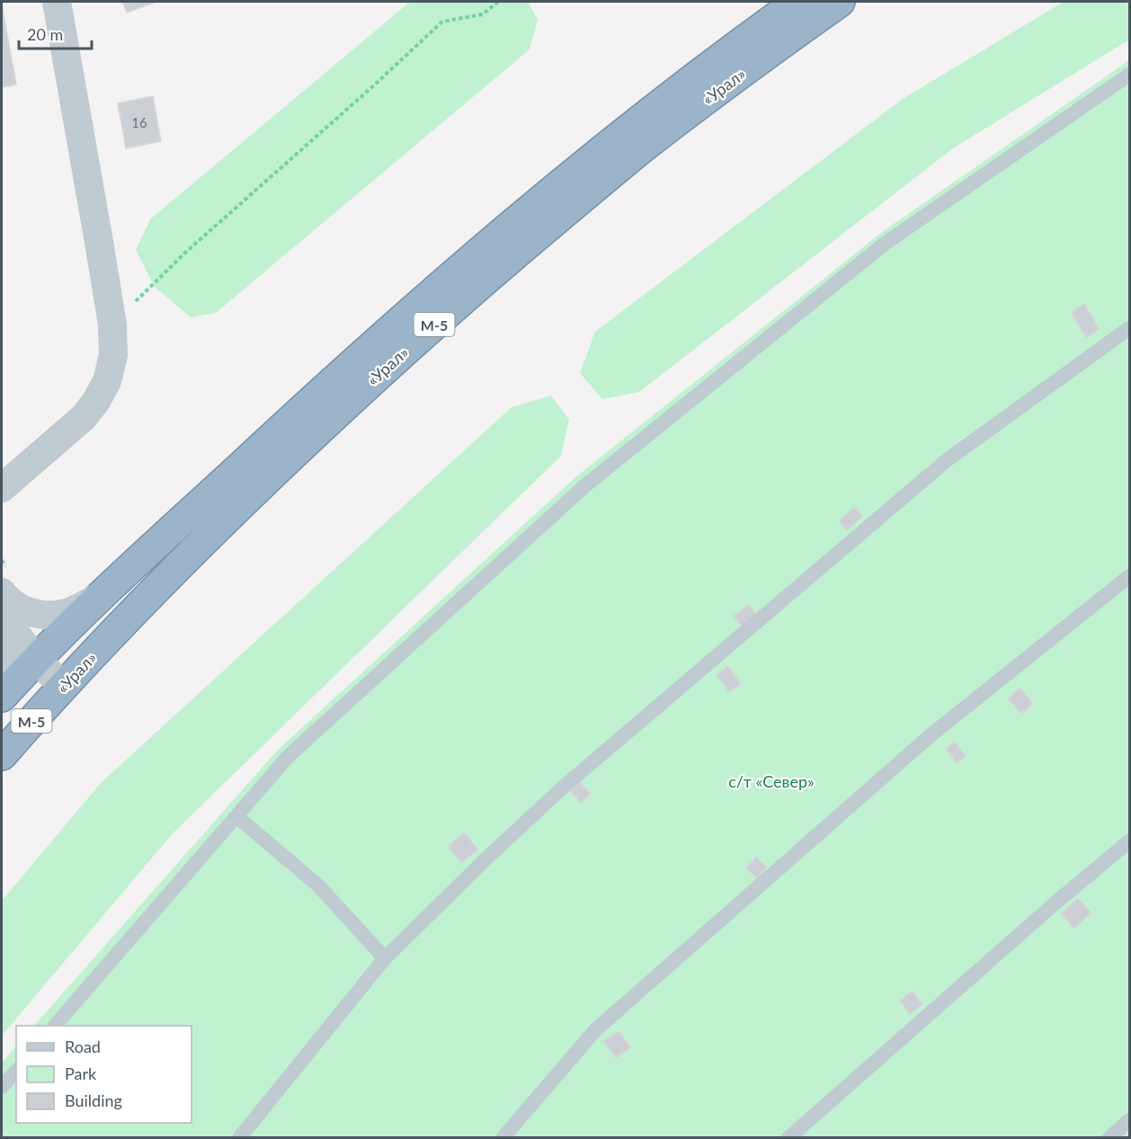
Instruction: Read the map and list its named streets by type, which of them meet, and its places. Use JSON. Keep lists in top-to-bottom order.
{
  "streets": {
    "highway": ["«Урал»", "М-5"]
  },
  "parks": ["с/т «Север»"],
  "house_numbers": ["16"],
  "legend": ["Road", "Park", "Building"],
  "scale_bar": "20 m"
}
